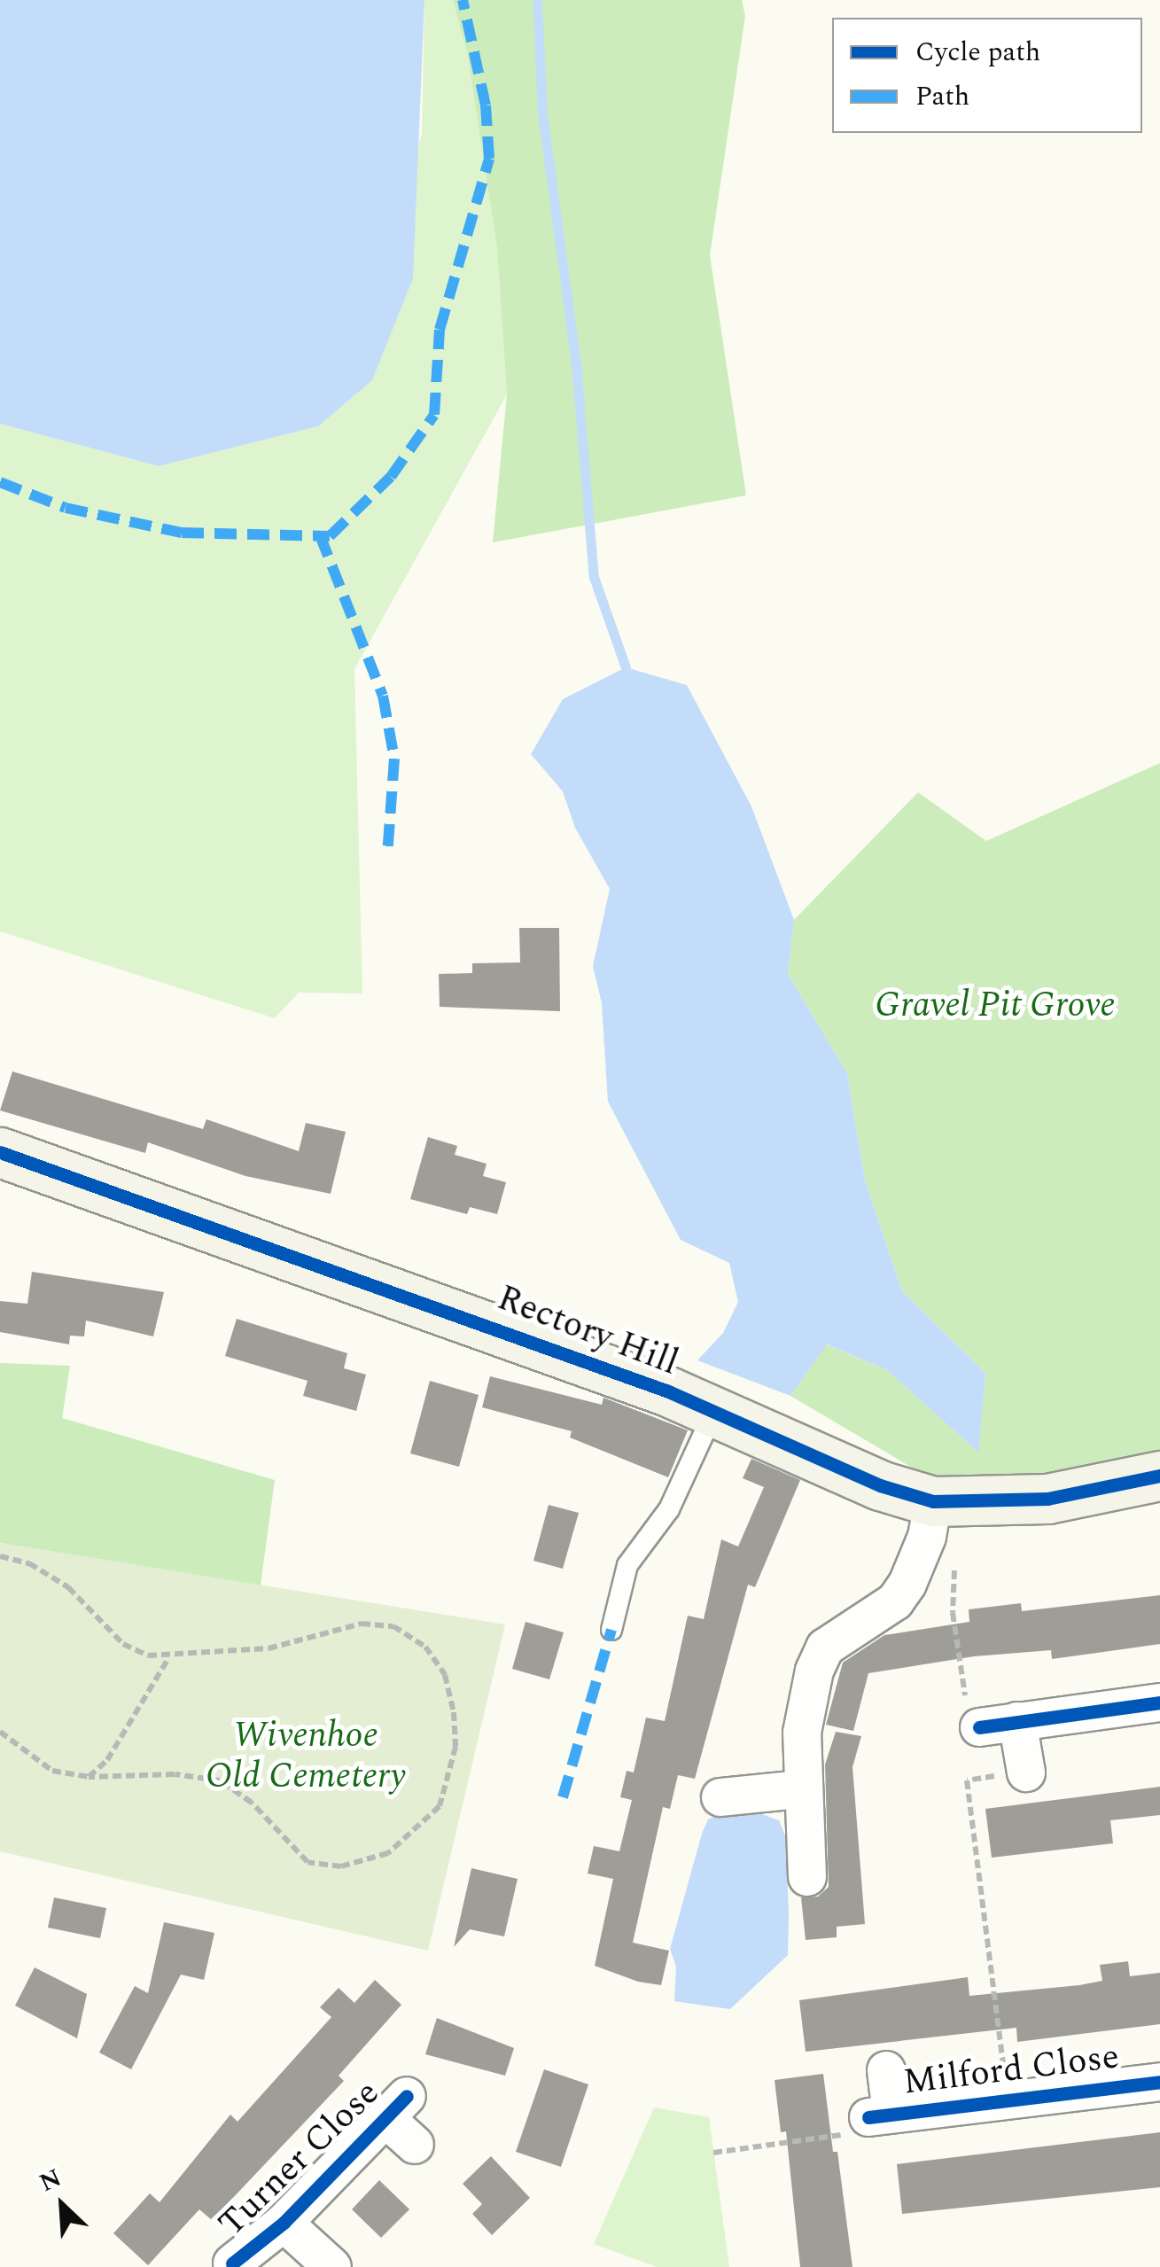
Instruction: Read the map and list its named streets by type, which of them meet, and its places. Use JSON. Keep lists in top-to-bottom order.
{
  "streets": {
    "street": ["Rectory Hill", "Milford Close", "Turner Close"]
  },
  "parks": ["Gravel Pit Grove", "Wivenhoe Old Cemetery"],
  "legend": ["Cycle path", "Path"],
  "north": "top left"
}
